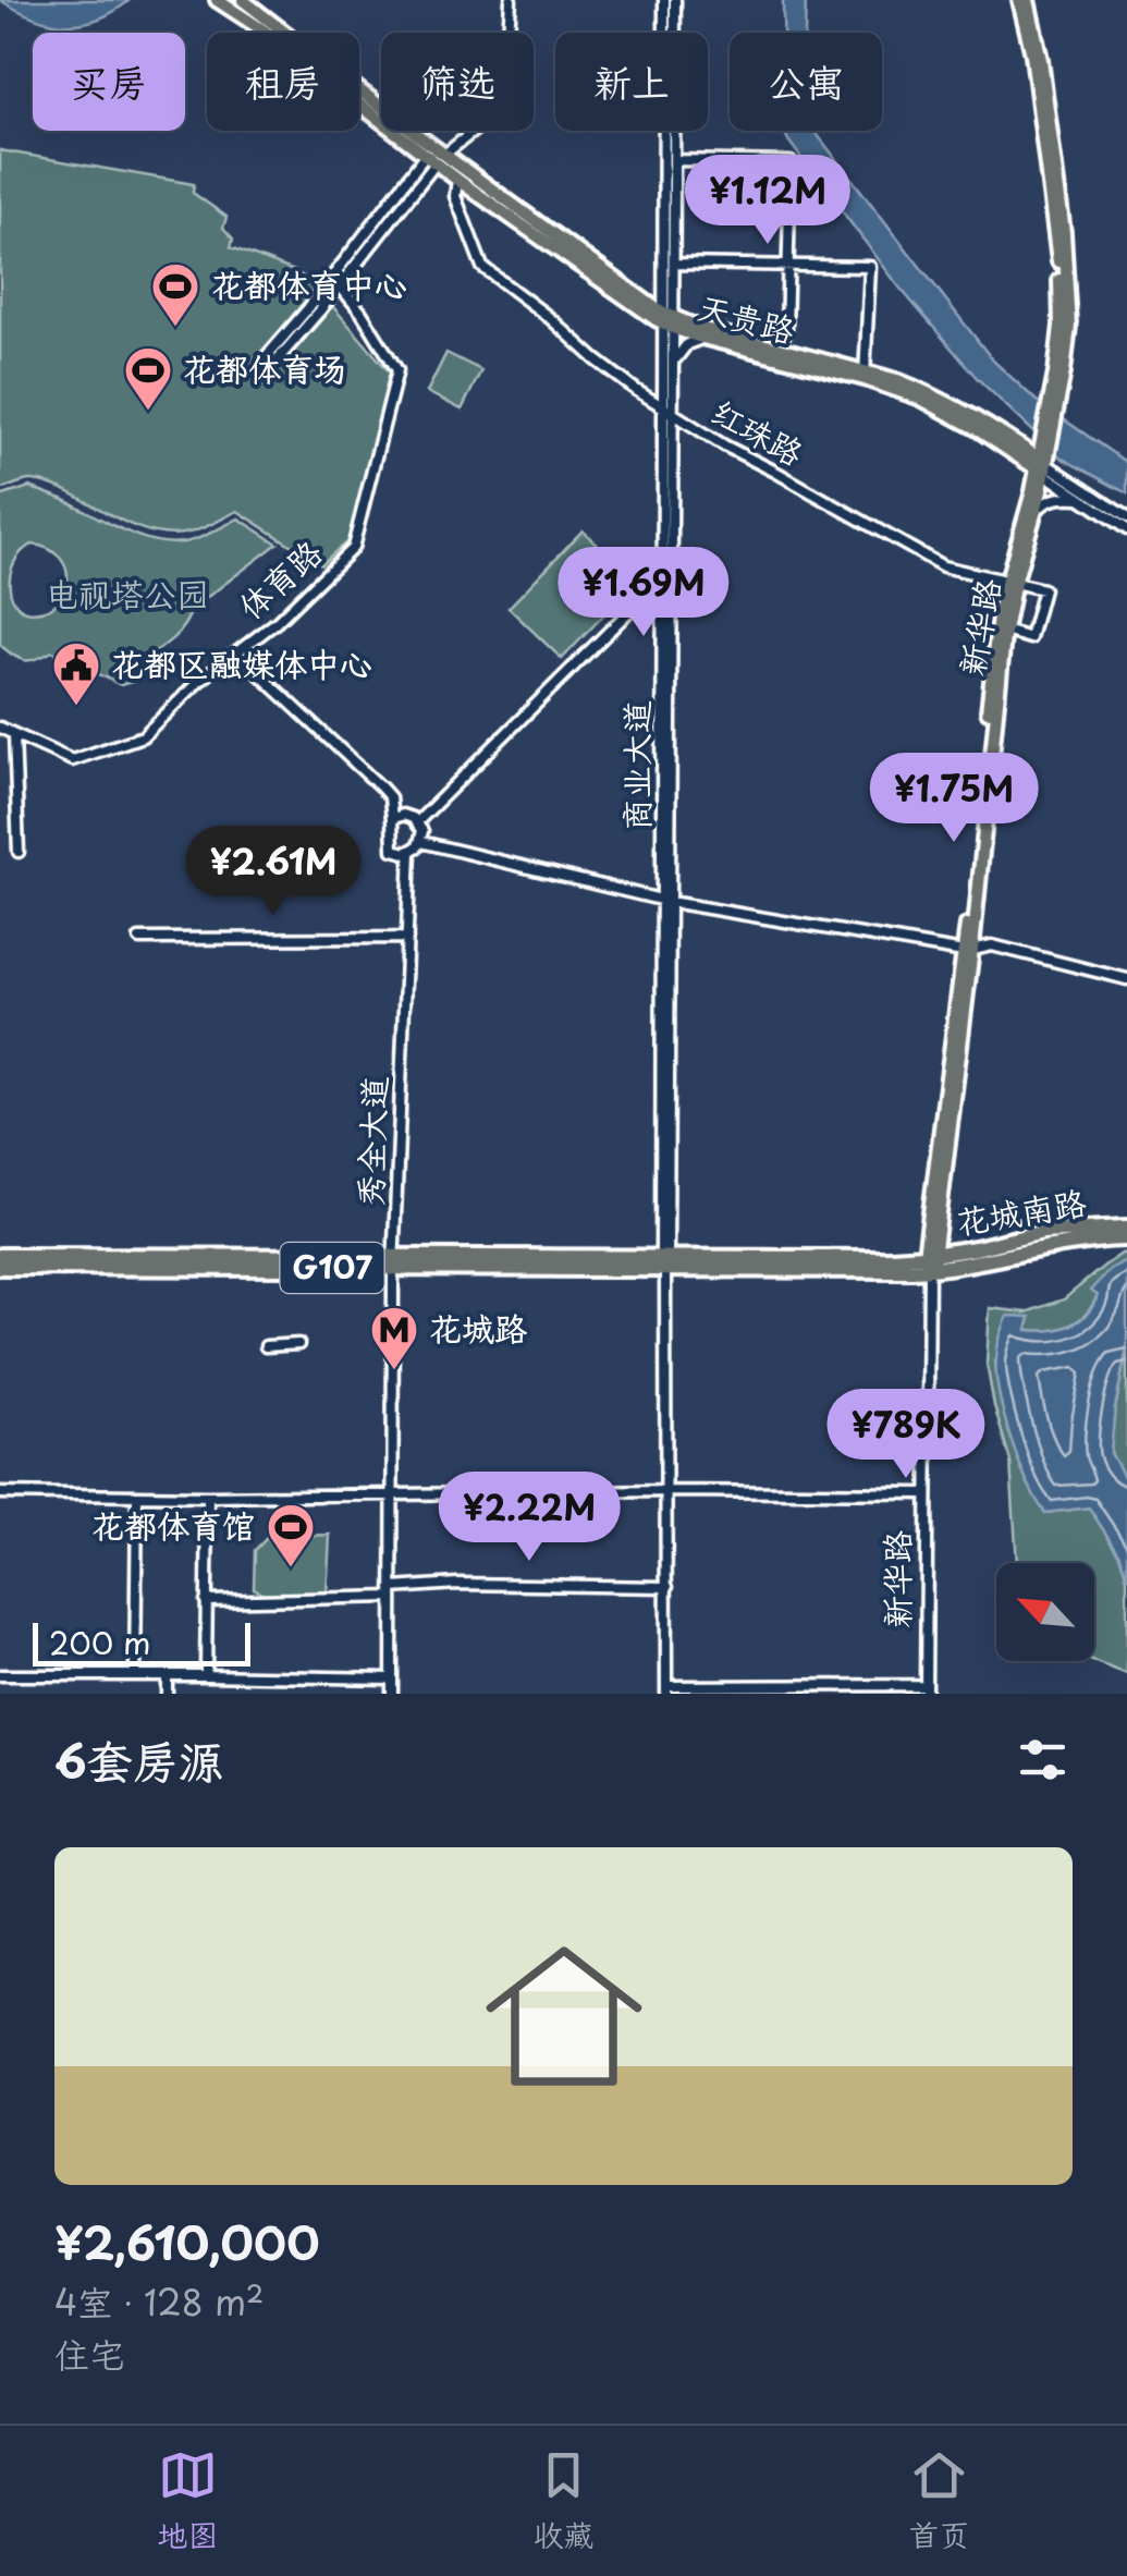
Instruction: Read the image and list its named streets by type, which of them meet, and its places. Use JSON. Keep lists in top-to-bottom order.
{
  "streets": {
    "highway": ["花城南路", "G107"],
    "main road": ["天贵路", "新华路"],
    "street": [
      "红珠路",
      "体育路",
      "商业大道",
      "秀全大道"
    ]
  },
  "crossings": [
    ["天贵路", "红珠路"],
    ["天贵路", "新华路"],
    ["天贵路", "商业大道"],
    ["红珠路", "新华路"],
    ["红珠路", "商业大道"],
    ["新华路", "花城南路"],
    ["新华路", "G107"],
    ["商业大道", "G107"],
    ["秀全大道", "G107"],
    ["花城南路", "G107"]
  ],
  "parks": ["电视塔公园"],
  "places": {
    "sports": ["花都体育中心", "花都体育场", "花都体育馆"],
    "public building": ["花都区融媒体中心"],
    "metro station": ["花城路"]
  },
  "scale_bar": "200 m",
  "north": "top left",
  "page": {
    "chip": [
      "买房",
      "租房",
      "筛选",
      "新上",
      "公寓"
    ],
    "price": [
      "¥1.12M",
      "¥1.69M",
      "¥1.75M",
      "¥2.61M",
      "¥789K",
      "¥2.22M"
    ],
    "scale": "200 m",
    "heading": "6套房源",
    "list": [
      {
        "name": "¥2,610,000",
        "note": "4室 · 128 m² · 住宅"
      }
    ],
    "tabs": ["地图", "收藏", "首页"]
  }
}
